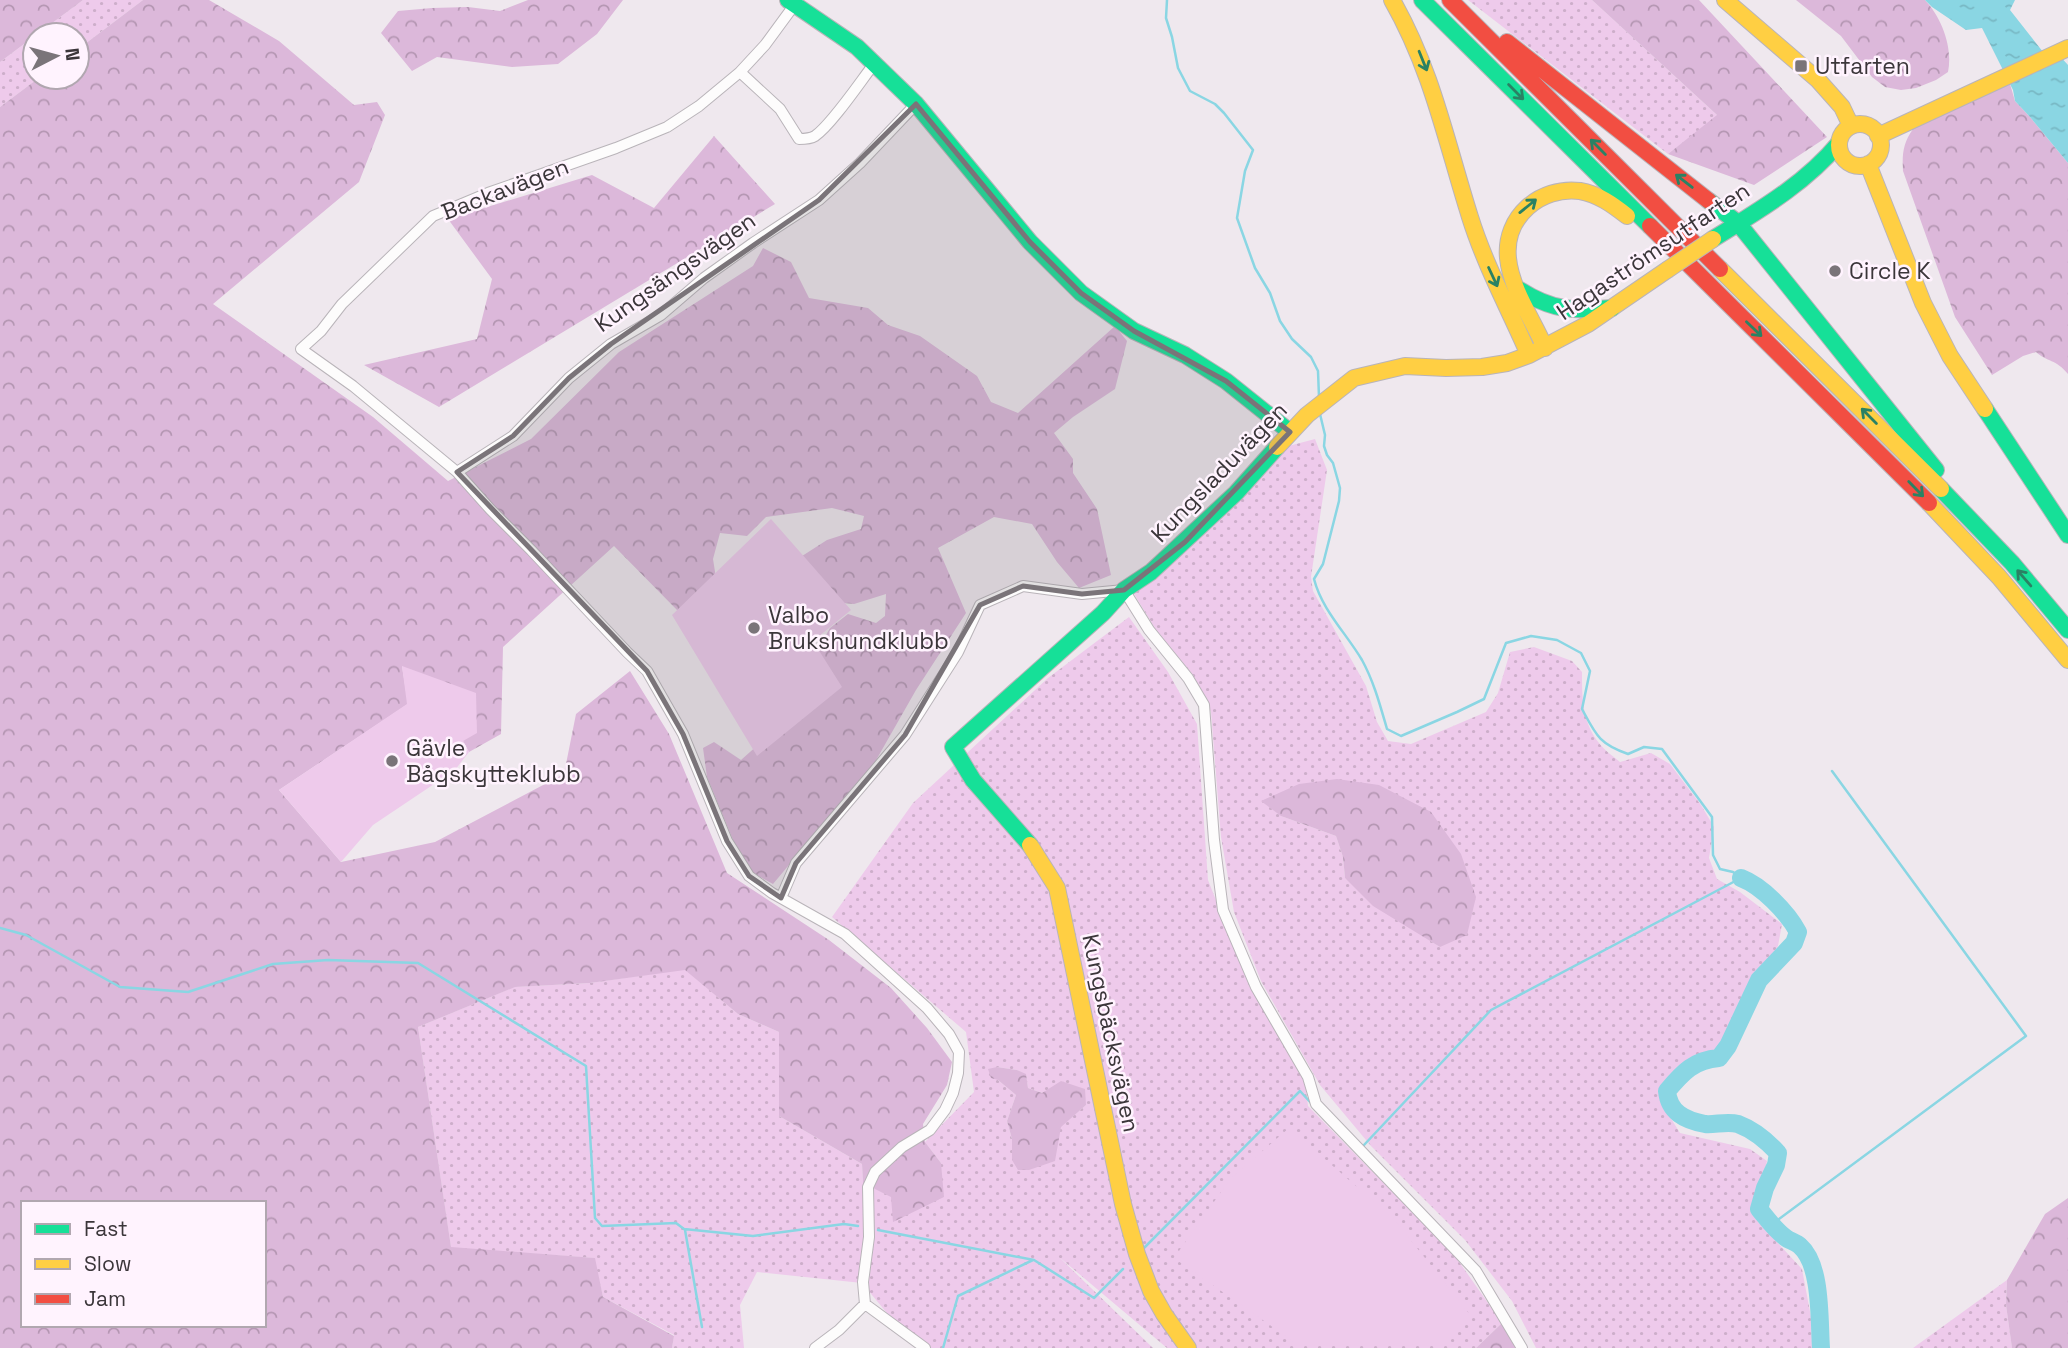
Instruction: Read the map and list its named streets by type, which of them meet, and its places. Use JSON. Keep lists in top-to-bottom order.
{
  "streets": {
    "main road": ["Hagaströmsutfarten", "Kungsladuvägen", "Kungsbäcksvägen"],
    "street": ["Backavägen", "Kungsängsvägen"]
  },
  "crossings": [
    ["Backavägen", "Kungsängsvägen"],
    ["Hagaströmsutfarten", "Kungsladuvägen"],
    ["Kungsladuvägen", "Kungsbäcksvägen"]
  ],
  "places": {
    "transit": ["Utfarten"],
    "other": ["Circle K", "Valbo Brukshundklubb", "Gävle Bågskytteklubb"]
  },
  "legend": ["Fast", "Slow", "Jam"],
  "north": "right"
}
